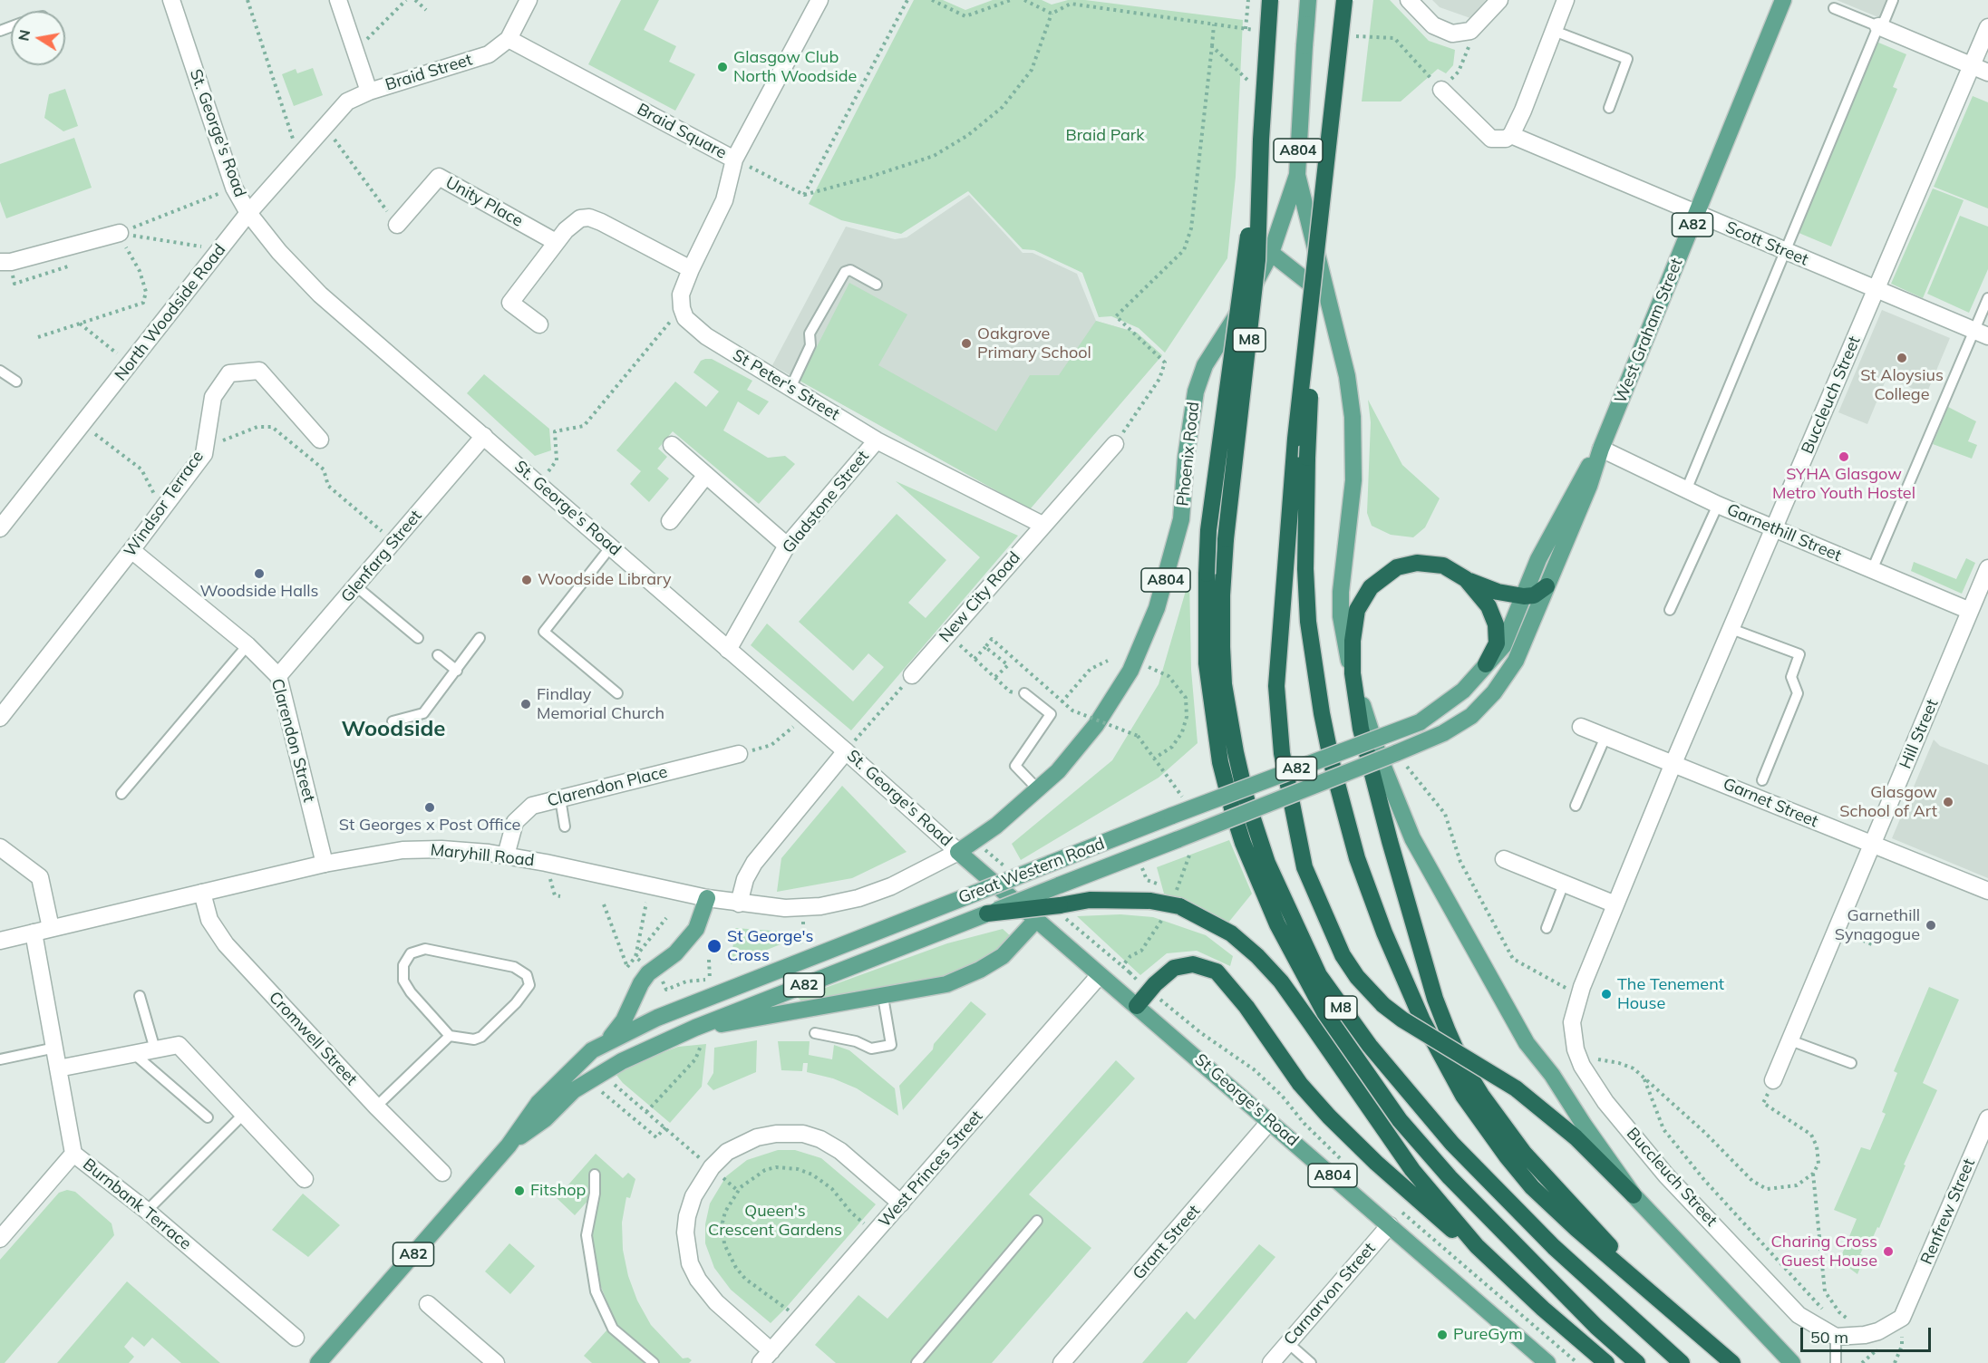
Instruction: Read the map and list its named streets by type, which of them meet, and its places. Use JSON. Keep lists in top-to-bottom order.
{
  "streets": {
    "highway": ["M8"],
    "main road": [
      "St. George's Road",
      "A804",
      "A82",
      "West Graham Street",
      "Phoenix Road",
      "Great Western Road",
      "St George's Road"
    ],
    "street": [
      "Braid Street",
      "Braid Square",
      "Unity Place",
      "Scott Street",
      "North Woodside Road",
      "St Peter's Street",
      "Buccleuch Street",
      "Gladstone Street",
      "Windsor Terrace",
      "Garnethill Street",
      "Glenfarg Street",
      "New City Road",
      "Hill Street",
      "Clarendon Street",
      "Clarendon Place",
      "Garnet Street",
      "Maryhill Road",
      "Cromwell Street",
      "West Princes Street",
      "Burnbank Terrace",
      "Renfrew Street",
      "Grant Street",
      "Carnarvon Street"
    ]
  },
  "crossings": [
    ["Braid Street", "Braid Square"],
    ["Braid Street", "North Woodside Road"],
    ["St. George's Road", "North Woodside Road"],
    ["St. George's Road", "Phoenix Road"],
    ["St. George's Road", "Gladstone Street"],
    ["St. George's Road", "Glenfarg Street"],
    ["St. George's Road", "Maryhill Road"],
    ["St. George's Road", "St George's Road"],
    ["St. George's Road", "West Princes Street"],
    ["A804", "Phoenix Road"],
    ["Scott Street", "West Graham Street"],
    ["Scott Street", "Buccleuch Street"],
    ["West Graham Street", "Garnethill Street"],
    ["West Graham Street", "Great Western Road"],
    ["St Peter's Street", "Gladstone Street"],
    ["St Peter's Street", "New City Road"],
    ["Buccleuch Street", "Garnethill Street"],
    ["Buccleuch Street", "Garnet Street"],
    ["Phoenix Road", "Maryhill Road"],
    ["Windsor Terrace", "Clarendon Street"],
    ["Garnethill Street", "Hill Street"],
    ["Glenfarg Street", "Clarendon Street"],
    ["Hill Street", "Garnet Street"],
    ["Clarendon Street", "Maryhill Road"],
    ["Clarendon Place", "Maryhill Road"],
    ["Maryhill Road", "Cromwell Street"],
    ["Maryhill Road", "Burnbank Terrace"],
    ["St George's Road", "Grant Street"],
    ["St George's Road", "Carnarvon Street"]
  ],
  "districts": ["Woodside"],
  "parks": ["Braid Park", "Queen's Crescent Gardens"],
  "places": [
    "Glasgow Club North Woodside",
    "Oakgrove Primary School",
    "St Aloysius College",
    "SYHA Glasgow Metro Youth Hostel",
    "Woodside Halls",
    "Woodside Library",
    "Findlay Memorial Church",
    "Glasgow School of Art",
    "St Georges x Post Office",
    "Garnethill Synagogue",
    "St George's Cross",
    "The Tenement House",
    "Fitshop",
    "Charing Cross Guest House",
    "PureGym"
  ],
  "scale_bar": "50 m",
  "north": "left"
}
